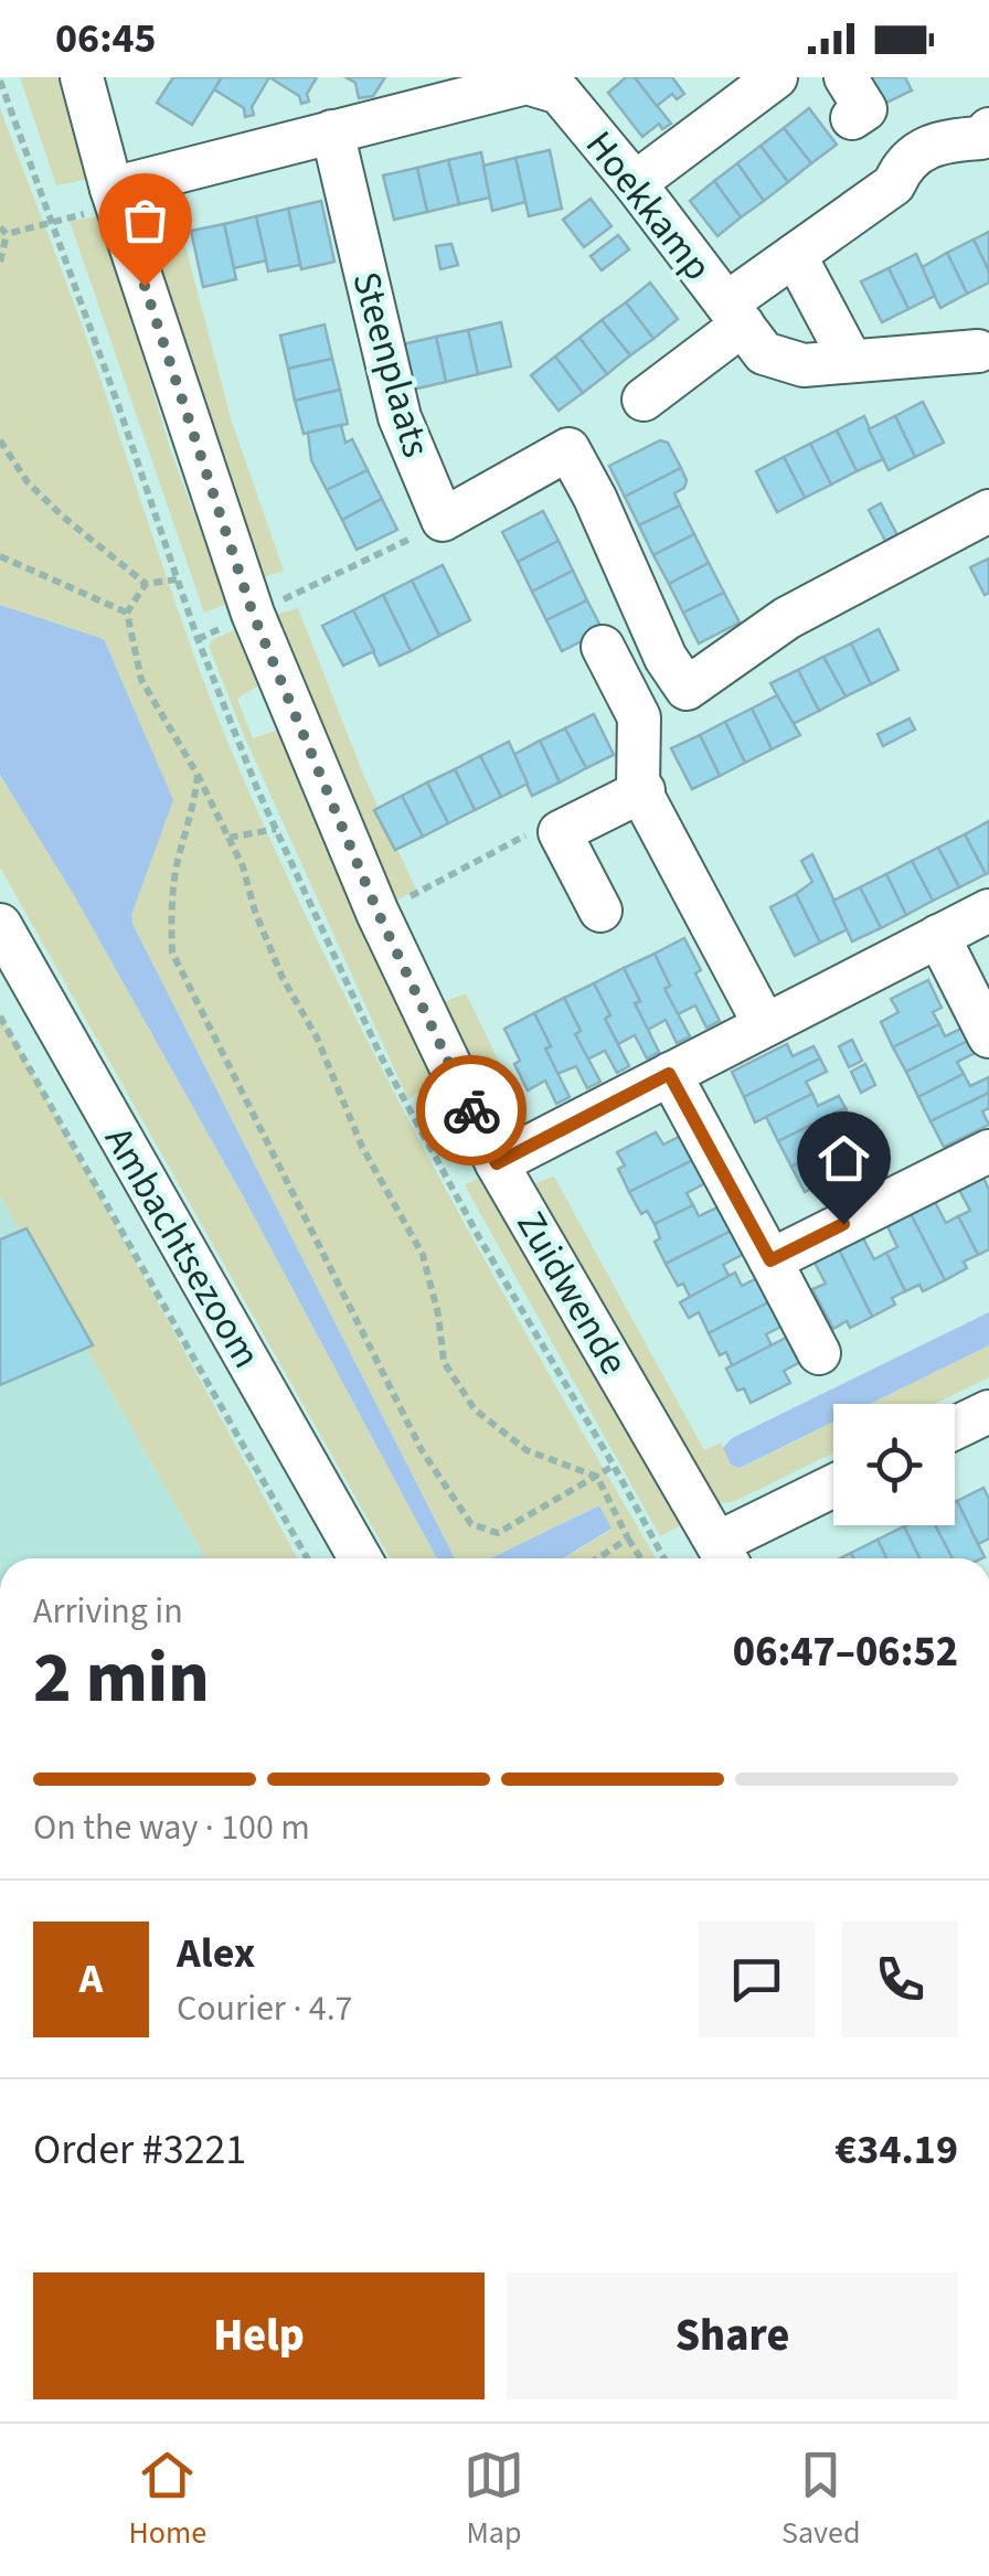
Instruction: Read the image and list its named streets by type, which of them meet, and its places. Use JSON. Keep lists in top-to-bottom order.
{
  "streets": {
    "street": [
      "Hoekkamp",
      "Steenplaats",
      "Ambachtsezoom",
      "Zuidwende"
    ]
  },
  "crossings": [
    ["Hoekkamp", "Steenplaats"],
    ["Hoekkamp", "Zuidwende"]
  ],
  "page": {
    "status": "06:45",
    "heading": ["2 min", "Arriving in", "06:47–06:52"],
    "panel": [
      "Alex",
      "Courier · 4.7",
      "Order #3221",
      "€34.19"
    ],
    "bar": "On the way · 100 m",
    "round": "A",
    "buttons": ["Help", "Share"],
    "tabs": ["Home", "Map", "Saved"]
  }
}
